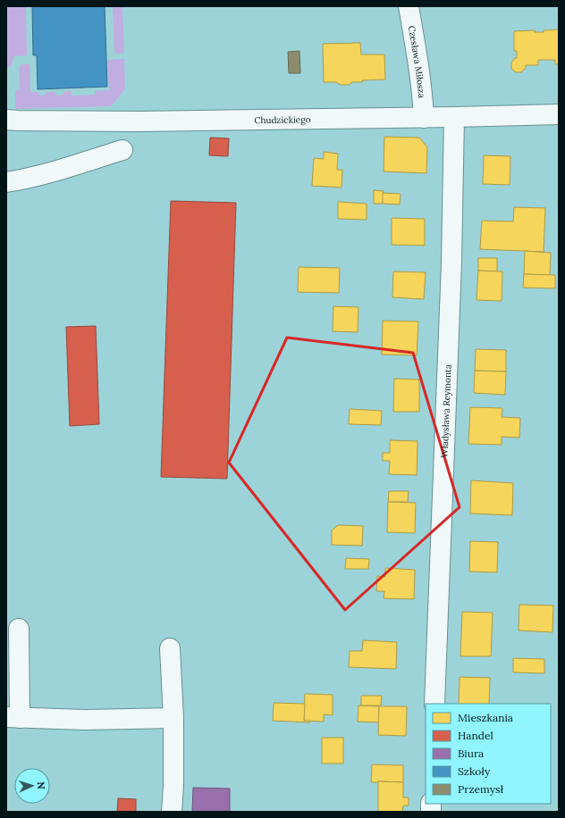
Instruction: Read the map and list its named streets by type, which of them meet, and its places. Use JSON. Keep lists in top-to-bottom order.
{
  "streets": {
    "street": ["Czesława Miłosza", "Chudzickiego", "Władysława Reymonta"]
  },
  "crossings": [
    ["Czesława Miłosza", "Chudzickiego"],
    ["Chudzickiego", "Władysława Reymonta"]
  ],
  "legend": [
    "Mieszkania",
    "Handel",
    "Biura",
    "Szkoły",
    "Przemysł"
  ],
  "north": "right"
}
